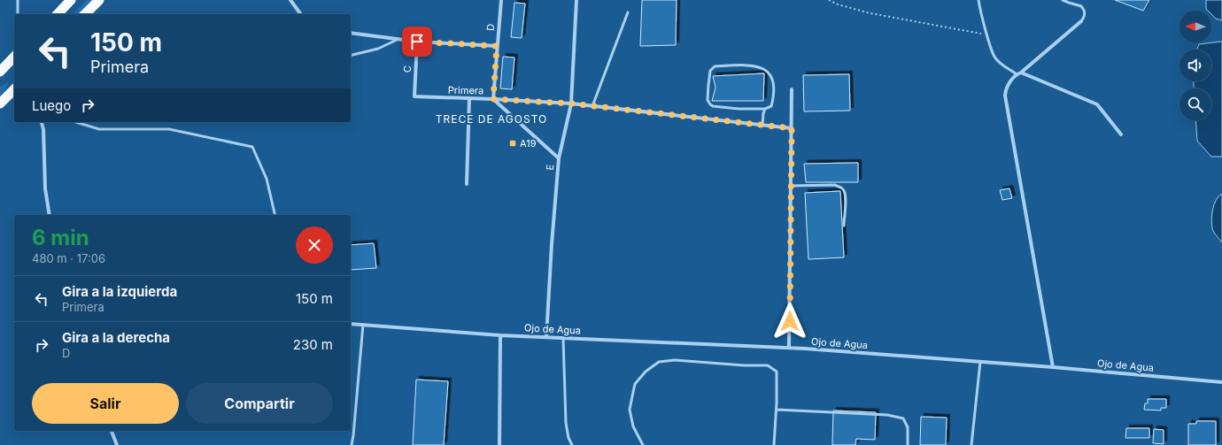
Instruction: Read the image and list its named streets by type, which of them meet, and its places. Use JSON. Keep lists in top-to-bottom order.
{
  "streets": {
    "street": [
      "D",
      "C",
      "Primera",
      "E",
      "Ojo de Agua"
    ]
  },
  "crossings": [
    ["D", "Primera"],
    ["C", "Primera"],
    ["Primera", "E"],
    ["E", "Ojo de Agua"]
  ],
  "districts": ["TRECE DE AGOSTO"],
  "places": {
    "transit": ["A19"]
  },
  "north": "left",
  "page": {
    "turn": ["150 m", "Primera"],
    "then": "Luego",
    "heading": ["6 min", "480 m · 17:06"],
    "list": [
      {
        "name": "Gira a la izquierda",
        "note": "Primera",
        "value": "150 m"
      },
      {
        "name": "Gira a la derecha",
        "note": "D",
        "value": "230 m"
      }
    ],
    "buttons": ["Salir", "Compartir"]
  }
}
